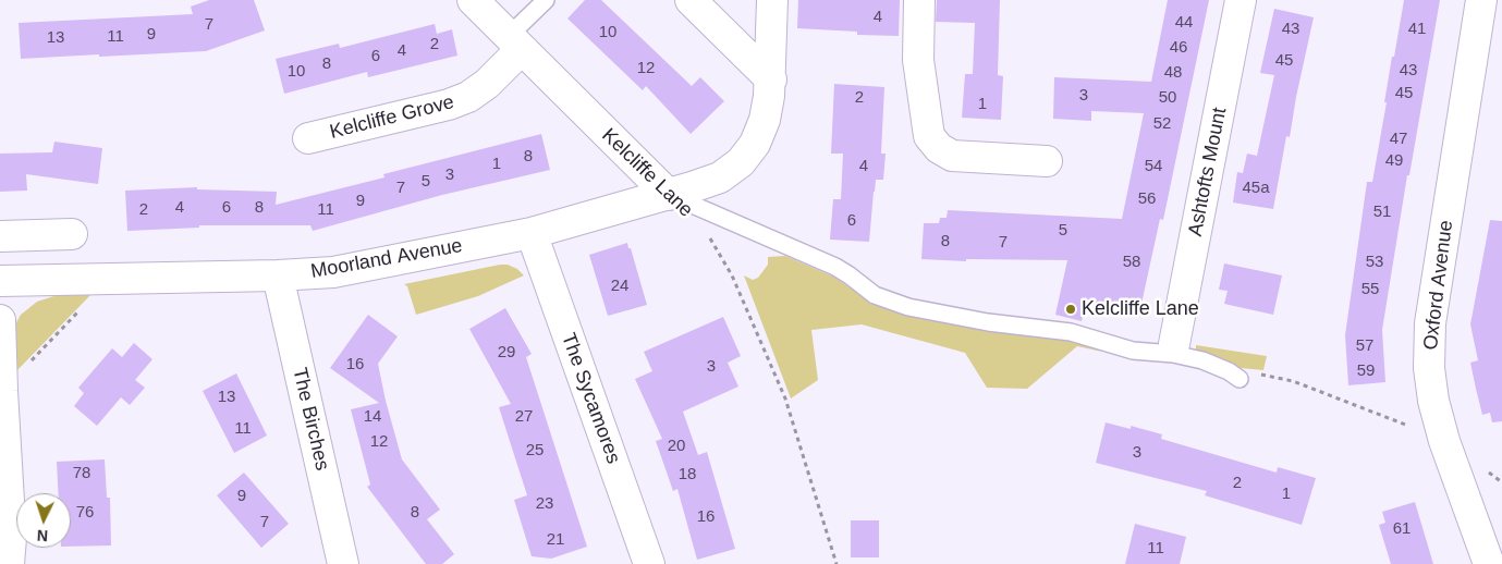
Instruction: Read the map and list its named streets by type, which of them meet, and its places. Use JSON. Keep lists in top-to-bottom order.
{
  "streets": {
    "street": [
      "Kelcliffe Grove",
      "Ashtofts Mount",
      "Kelcliffe Lane",
      "Moorland Avenue",
      "Oxford Avenue",
      "The Sycamores",
      "The Birches"
    ]
  },
  "crossings": [
    ["Kelcliffe Grove", "Kelcliffe Lane"],
    ["Kelcliffe Lane", "Moorland Avenue"],
    ["Moorland Avenue", "The Sycamores"],
    ["Moorland Avenue", "The Birches"]
  ],
  "places": ["Kelcliffe Lane"],
  "house_numbers": [
    "4",
    "44",
    "7",
    "43",
    "41",
    "10",
    "9",
    "11",
    "13",
    "2",
    "46",
    "4",
    "6",
    "45",
    "8",
    "12",
    "43",
    "10",
    "48",
    "45",
    "3",
    "2",
    "50",
    "1",
    "52",
    "47",
    "8",
    "49",
    "1",
    "4",
    "54",
    "3",
    "5",
    "7",
    "45a",
    "56",
    "9",
    "4",
    "6",
    "8",
    "2",
    "11",
    "51",
    "6",
    "5",
    "8",
    "7",
    "58",
    "53",
    "24",
    "55",
    "57",
    "29",
    "16",
    "3",
    "59",
    "13",
    "14",
    "27",
    "11",
    "12",
    "20",
    "25",
    "3",
    "78",
    "18",
    "2",
    "1",
    "9",
    "23",
    "76",
    "8",
    "16",
    "7",
    "61",
    "21",
    "11"
  ],
  "north": "bottom"
}
